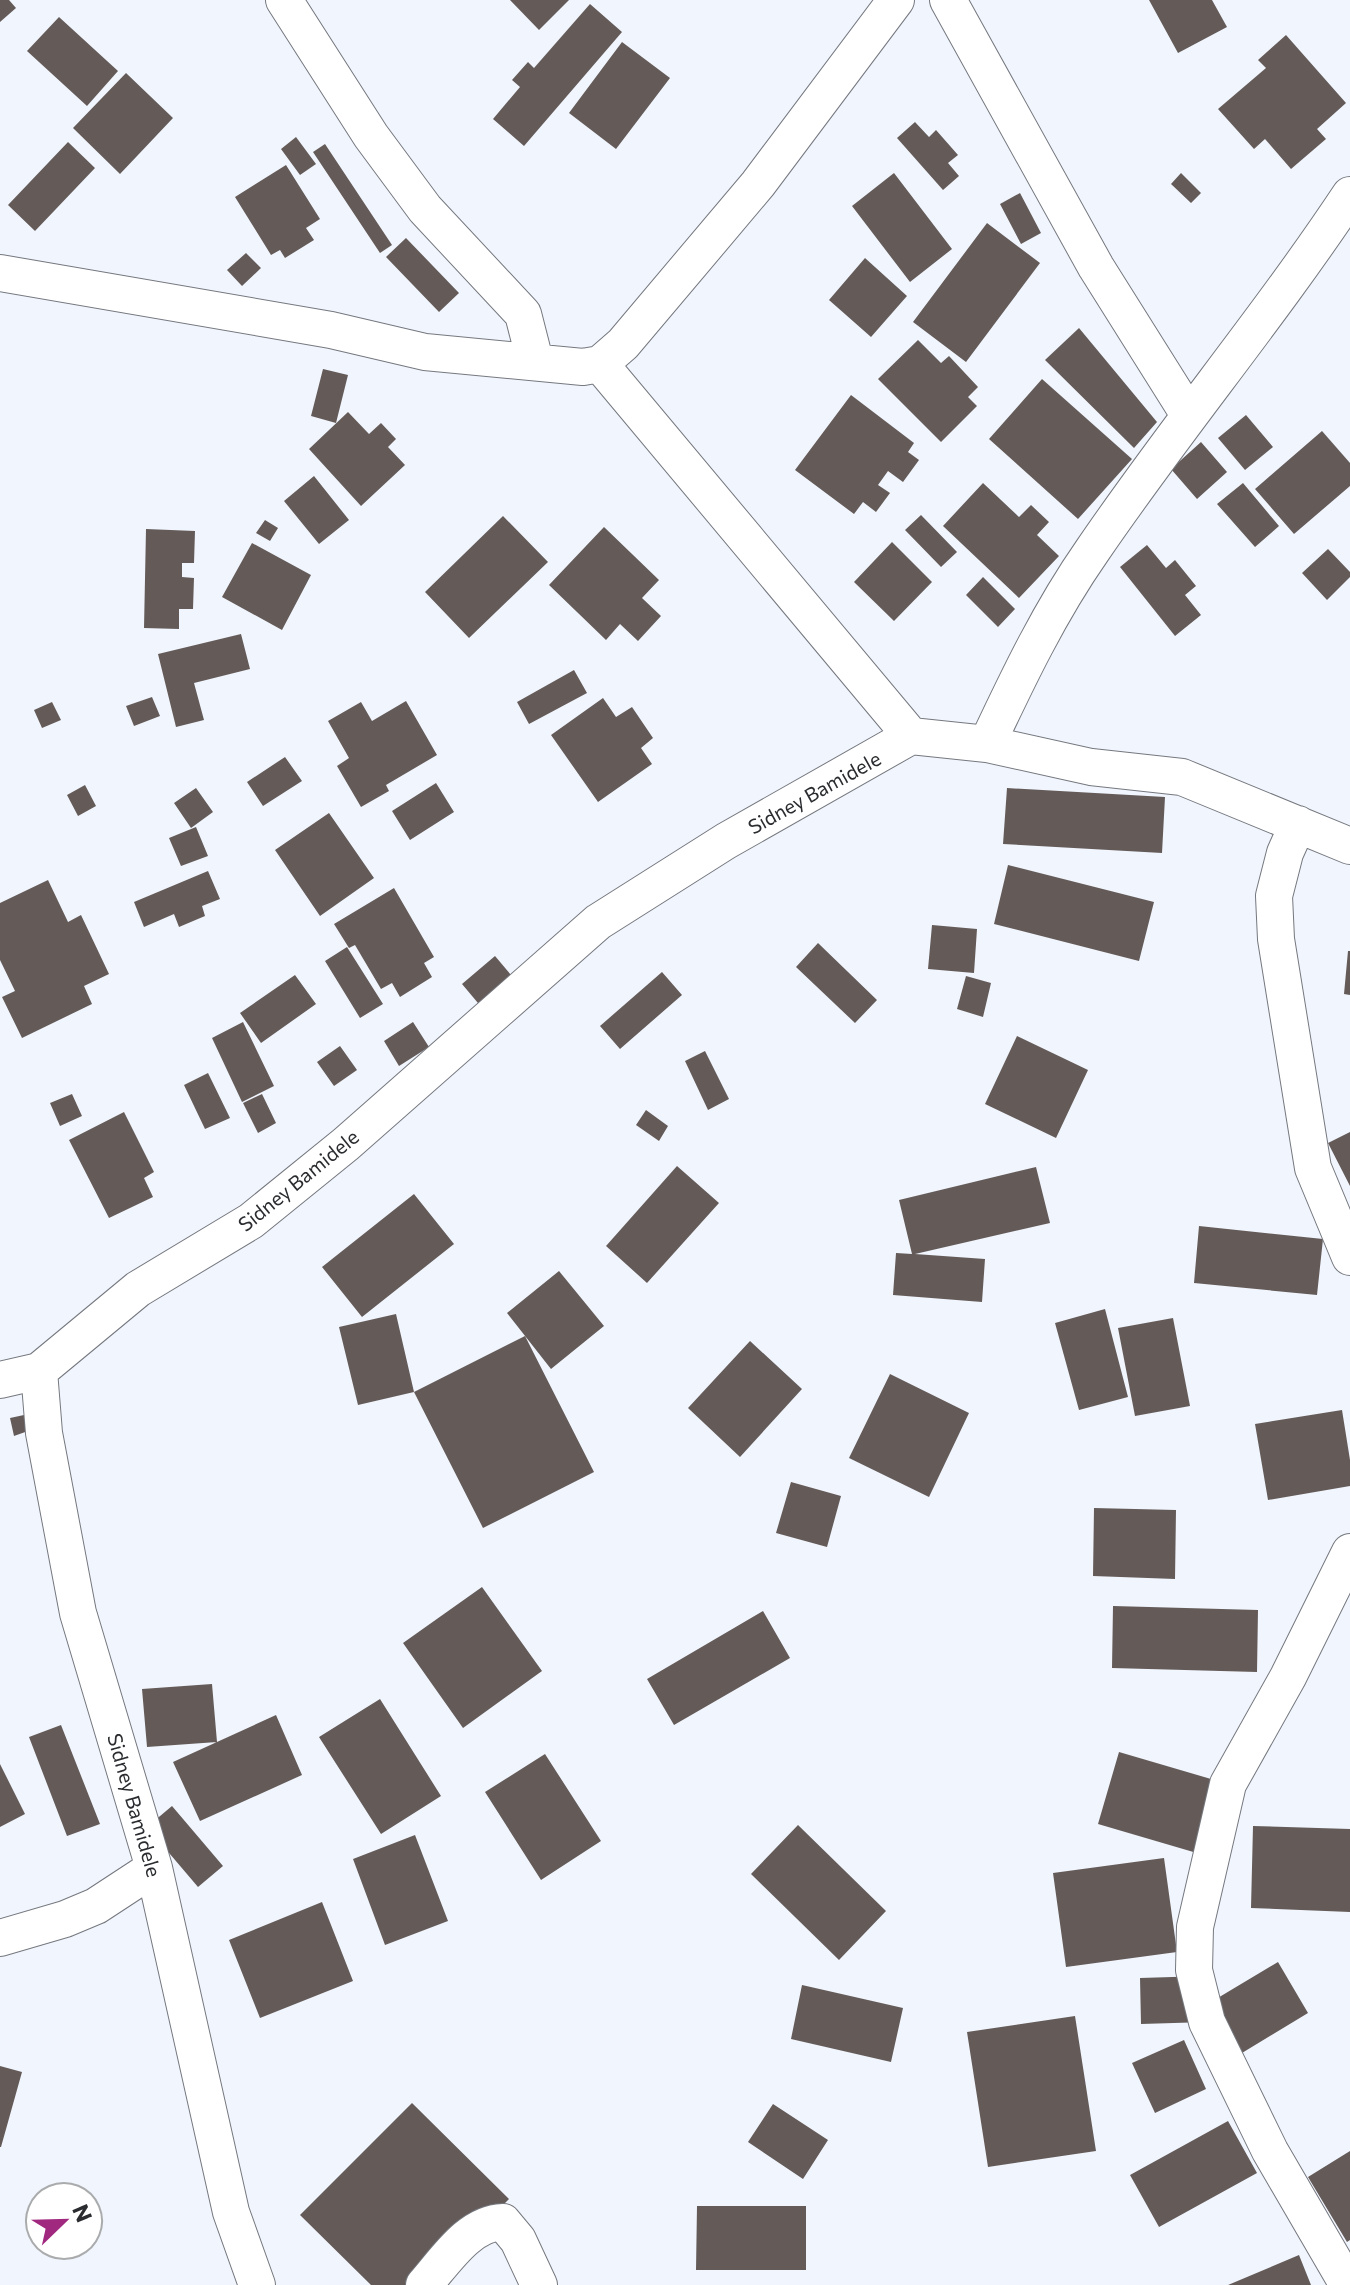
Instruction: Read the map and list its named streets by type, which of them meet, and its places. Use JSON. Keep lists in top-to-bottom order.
{
  "streets": {
    "street": ["Sidney Bamidele"]
  },
  "north": "top right"
}
